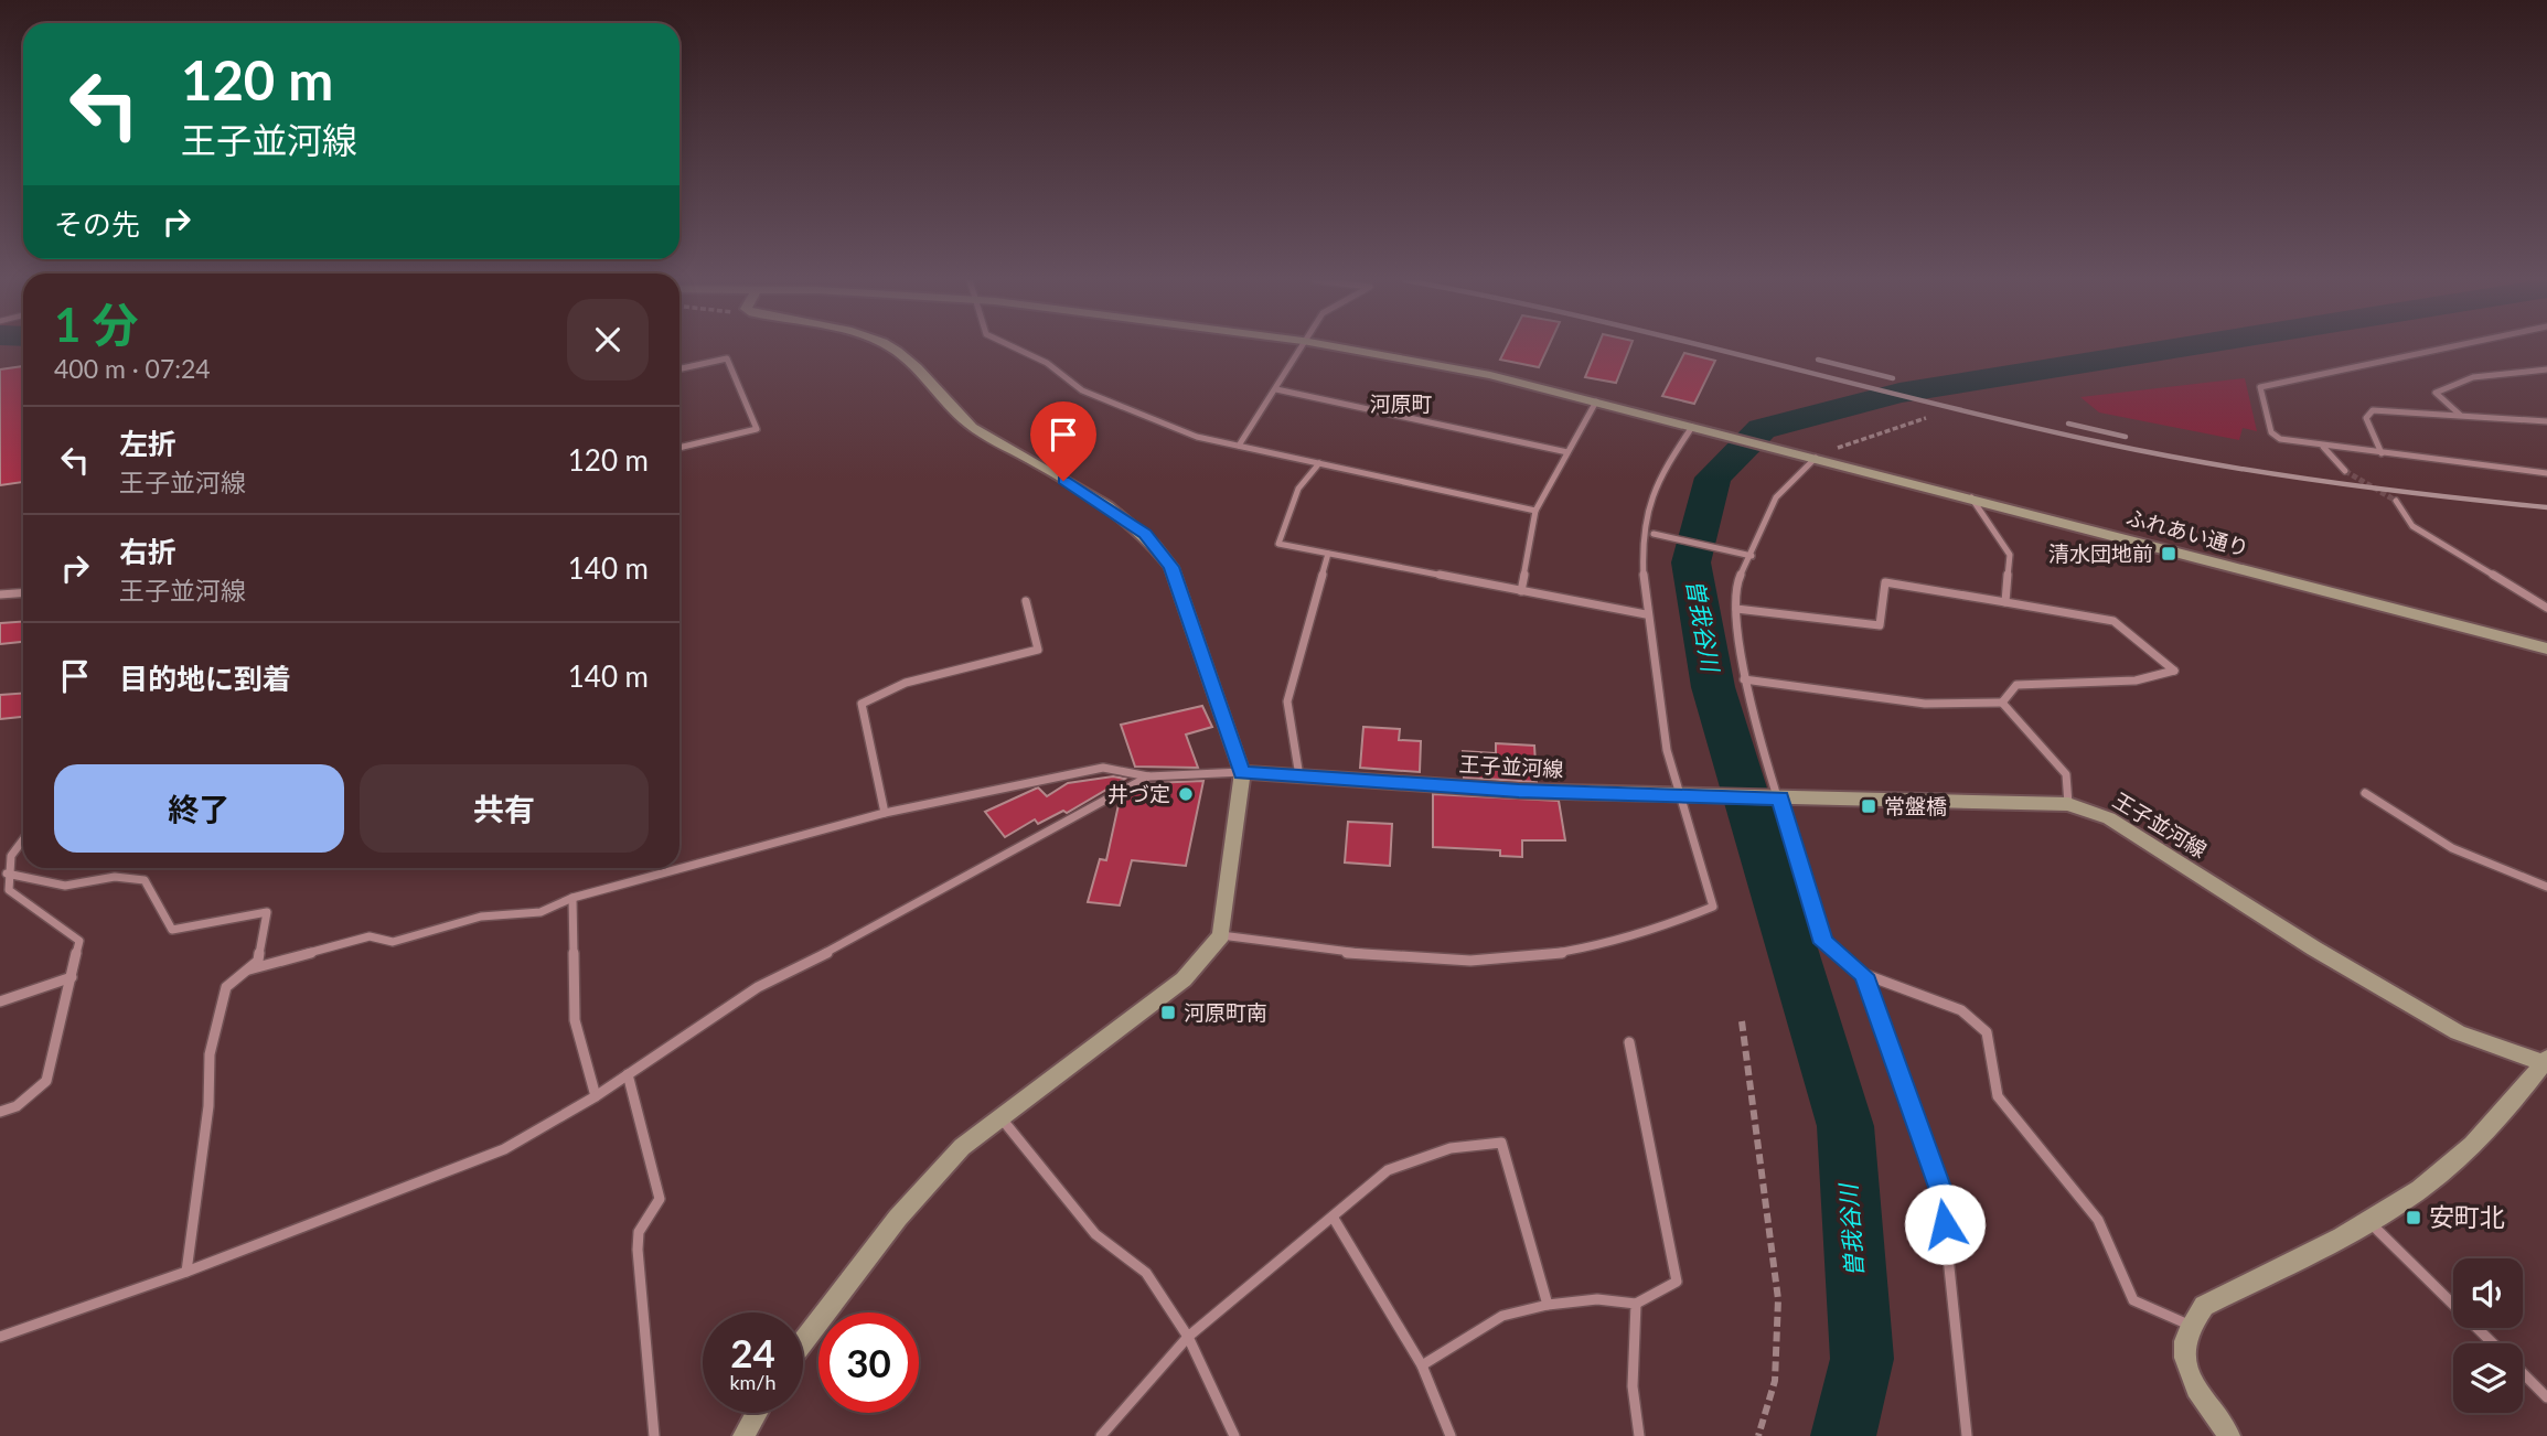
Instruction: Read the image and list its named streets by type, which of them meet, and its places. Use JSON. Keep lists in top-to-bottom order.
{
  "streets": {
    "street": ["ふれあい通り", "王子並河線"]
  },
  "districts": ["河原町"],
  "water": ["曽我谷川"],
  "places": {
    "transit": [
      "清水団地前",
      "常盤橋",
      "河原町南",
      "安町北"
    ],
    "other": ["井づ定"]
  },
  "page": {
    "turn": ["120 m", "王子並河線"],
    "then": "その先",
    "heading": ["1 分", "400 m · 07:24"],
    "list": [
      {
        "name": "左折",
        "note": "王子並河線",
        "value": "120 m"
      },
      {
        "name": "右折",
        "note": "王子並河線",
        "value": "140 m"
      },
      {
        "name": "目的地に到着",
        "value": "140 m"
      }
    ],
    "buttons": ["終了", "共有"],
    "speed": "24 km/h",
    "limit": "30"
  }
}
